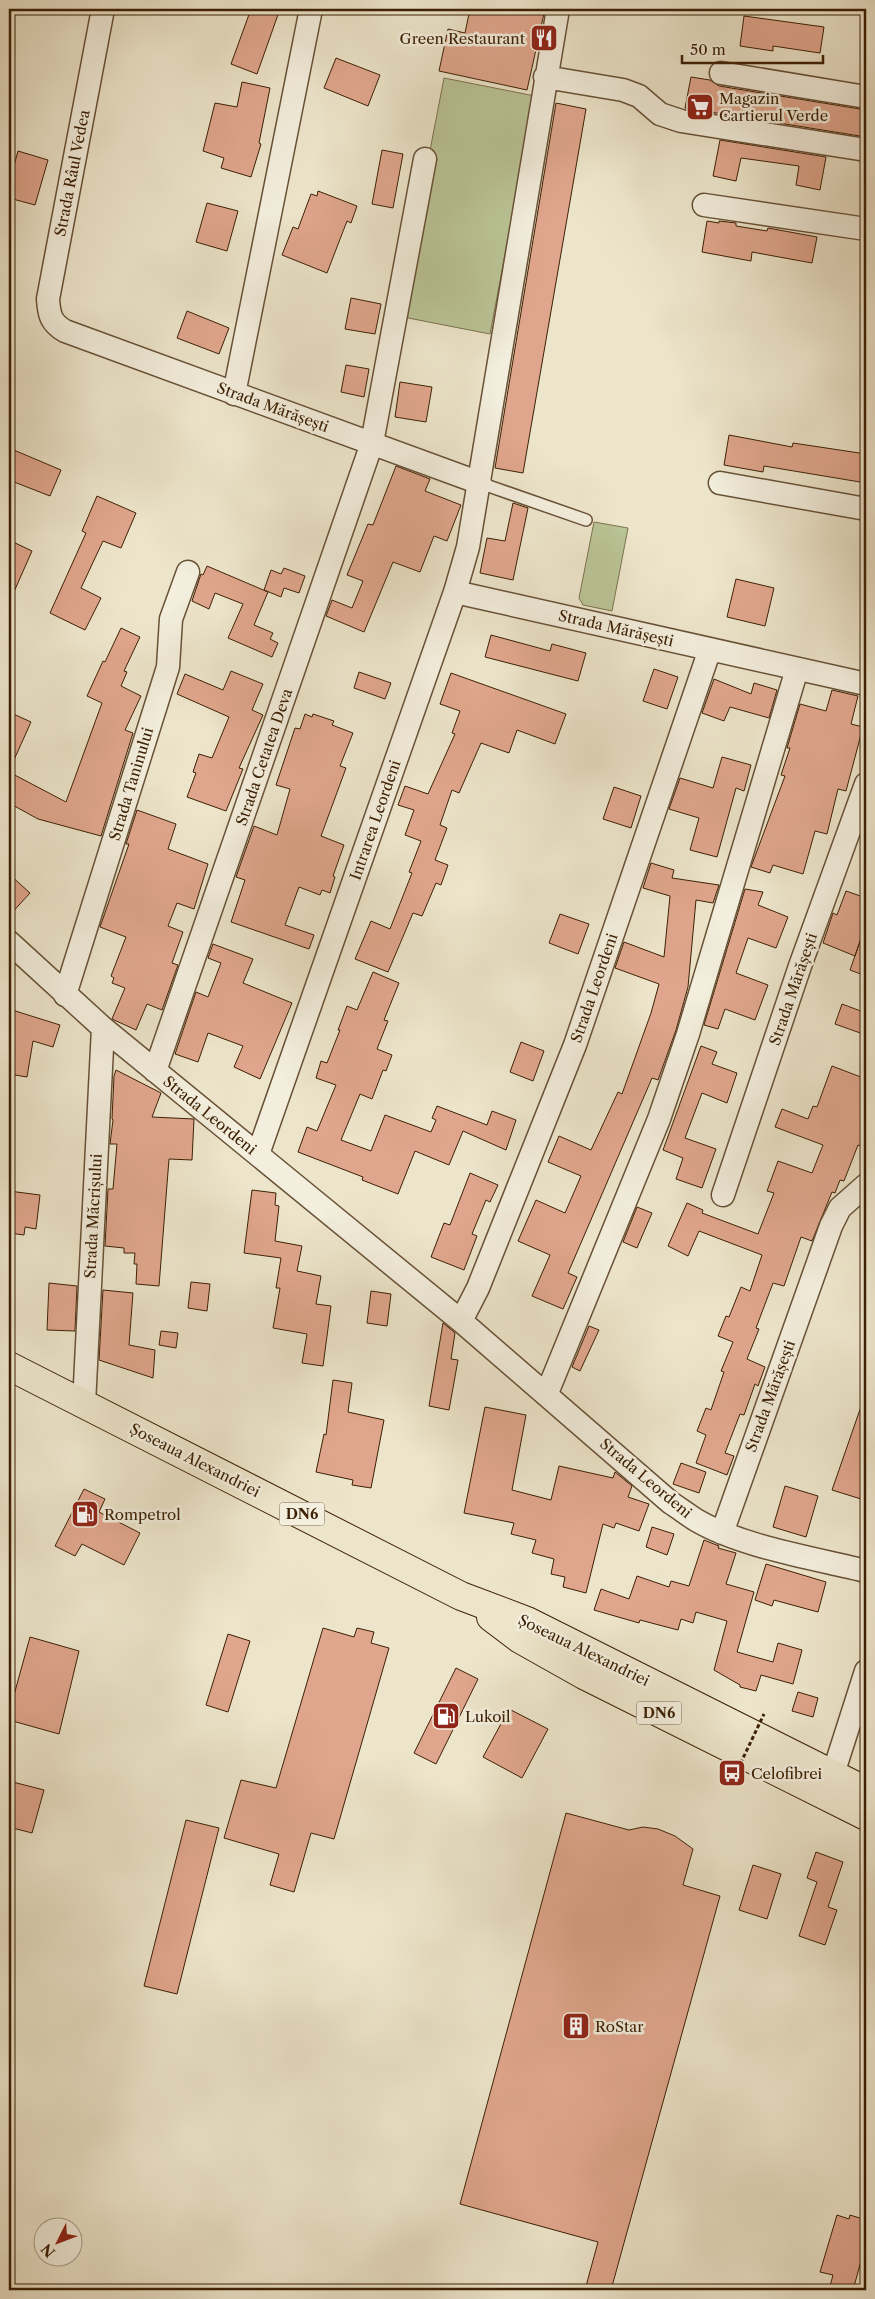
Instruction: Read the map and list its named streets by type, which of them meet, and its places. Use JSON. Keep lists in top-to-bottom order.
{
  "streets": {
    "main road": ["Șoseaua Alexandriei", "DN6"],
    "street": [
      "Strada Râul Vedea",
      "Strada Mărășești",
      "Strada Cetatea Deva",
      "Strada Taninului",
      "Intrarea Leordeni",
      "Strada Leordeni",
      "Strada Măcrișului"
    ]
  },
  "crossings": [
    ["Strada Râul Vedea", "Strada Mărășești"],
    ["Strada Mărășești", "Strada Cetatea Deva"],
    ["Strada Mărășești", "Intrarea Leordeni"],
    ["Strada Mărășești", "Strada Leordeni"],
    ["Strada Cetatea Deva", "Strada Leordeni"],
    ["Strada Taninului", "Strada Leordeni"],
    ["Intrarea Leordeni", "Strada Leordeni"],
    ["Strada Leordeni", "Strada Măcrișului"],
    ["Strada Măcrișului", "Șoseaua Alexandriei"]
  ],
  "places": {
    "restaurant": ["Green Restaurant"],
    "supermarket": ["Magazin Cartierul Verde"],
    "fuel station": ["Rompetrol", "Lukoil"],
    "bus stop": ["Celofibrei"],
    "building": ["RoStar"]
  },
  "scale_bar": "50 m",
  "north": "bottom left"
}
